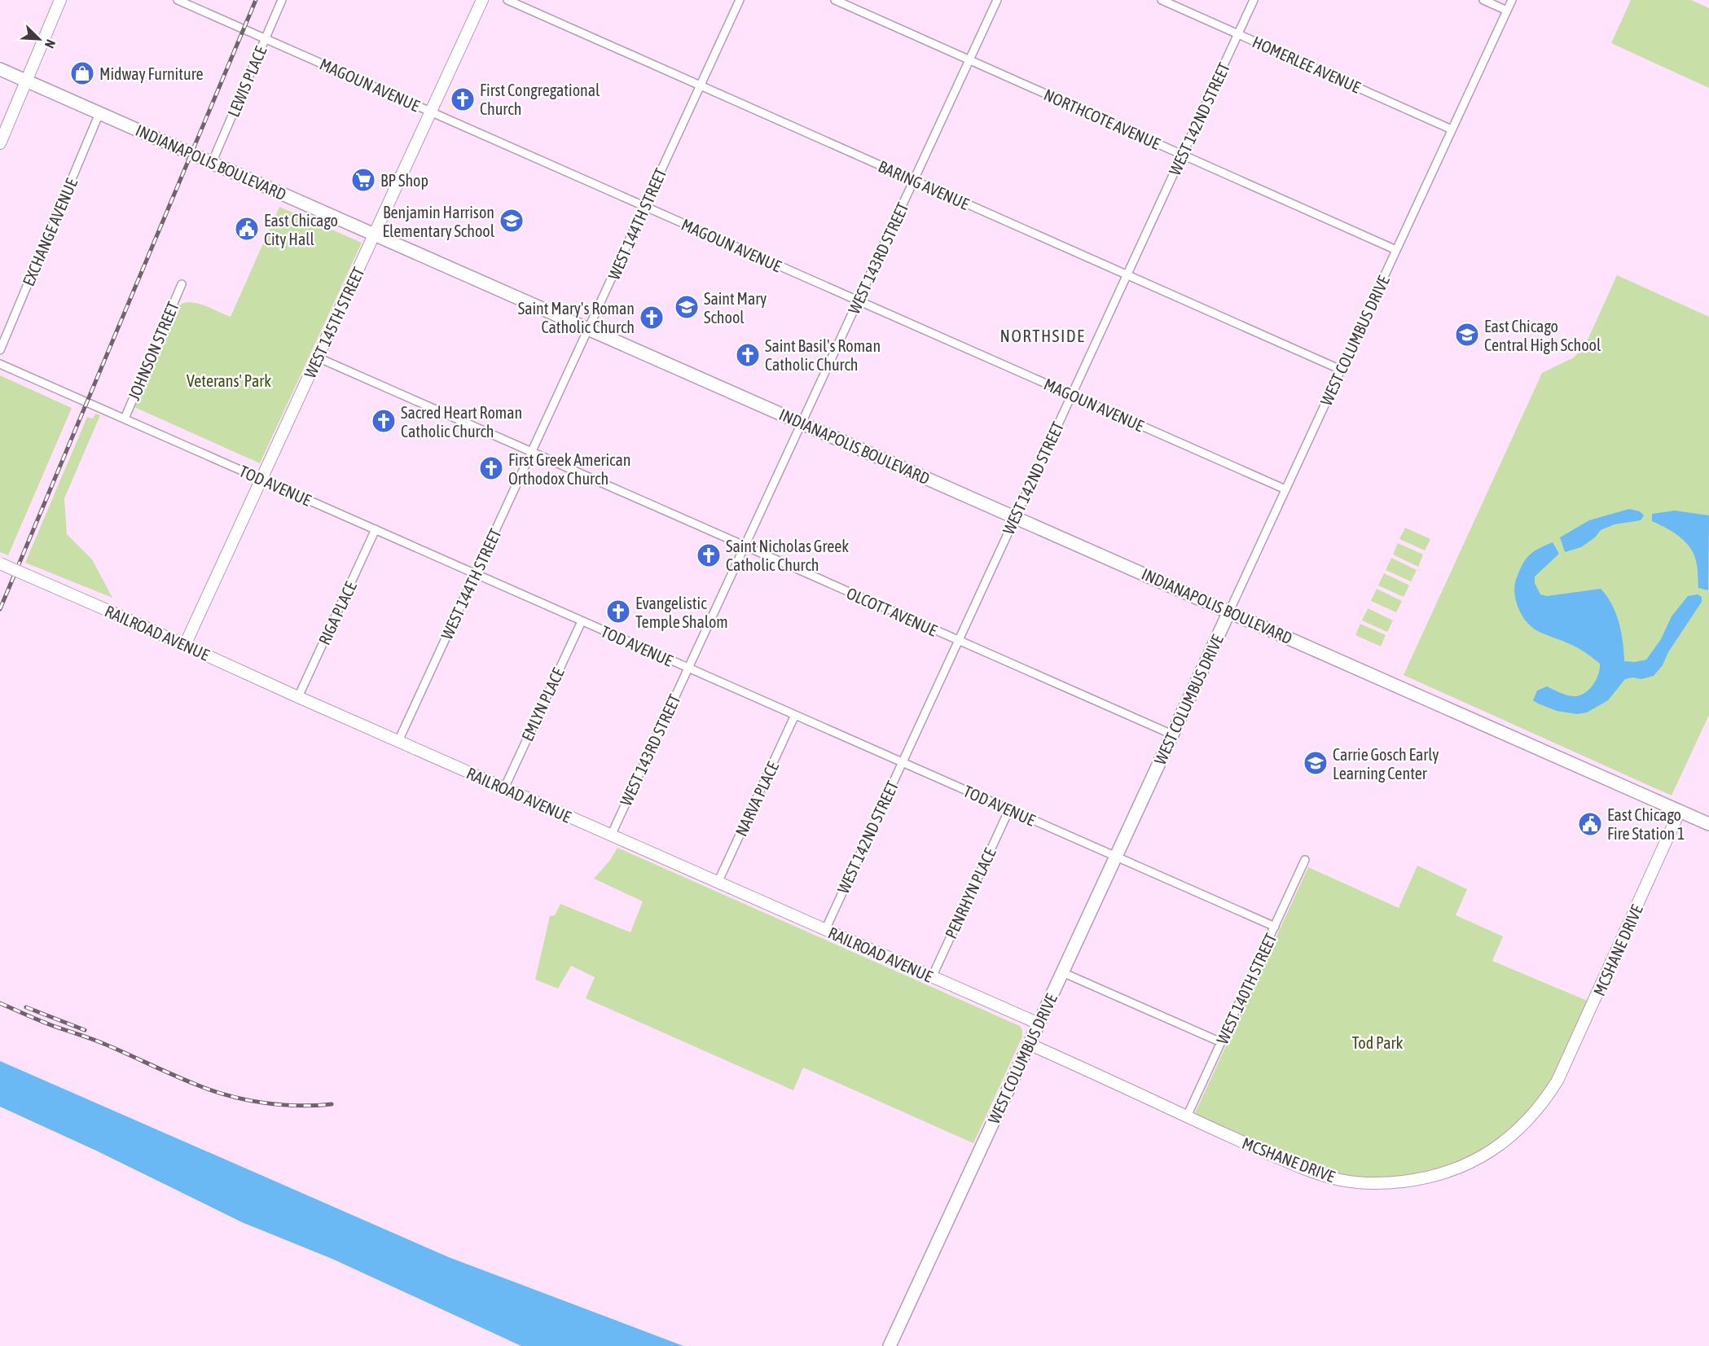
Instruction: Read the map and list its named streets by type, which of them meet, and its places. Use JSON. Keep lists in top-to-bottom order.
{
  "streets": {
    "main road": ["INDIANAPOLIS BOULEVARD", "WEST COLUMBUS DRIVE"],
    "street": [
      "HOMERLEE AVENUE",
      "LEWIS PLACE",
      "MAGOUN AVENUE",
      "NORTHCOTE AVENUE",
      "WEST 142ND STREET",
      "BARING AVENUE",
      "WEST 144TH STREET",
      "EXCHANGE AVENUE",
      "WEST 143RD STREET",
      "WEST 145TH STREET",
      "JOHNSON STREET",
      "TOD AVENUE",
      "OLCOTT AVENUE",
      "RIGA PLACE",
      "RAILROAD AVENUE",
      "EMLYN PLACE",
      "NARVA PLACE",
      "PENRHYN PLACE",
      "MCSHANE DRIVE",
      "WEST 140TH STREET"
    ]
  },
  "crossings": [
    ["HOMERLEE AVENUE", "WEST 142ND STREET"],
    ["HOMERLEE AVENUE", "WEST COLUMBUS DRIVE"],
    ["LEWIS PLACE", "MAGOUN AVENUE"],
    ["LEWIS PLACE", "INDIANAPOLIS BOULEVARD"],
    ["MAGOUN AVENUE", "WEST 142ND STREET"],
    ["MAGOUN AVENUE", "WEST 144TH STREET"],
    ["MAGOUN AVENUE", "WEST 143RD STREET"],
    ["MAGOUN AVENUE", "WEST 145TH STREET"],
    ["MAGOUN AVENUE", "WEST COLUMBUS DRIVE"],
    ["NORTHCOTE AVENUE", "WEST 142ND STREET"],
    ["NORTHCOTE AVENUE", "WEST 143RD STREET"],
    ["NORTHCOTE AVENUE", "WEST COLUMBUS DRIVE"],
    ["WEST 142ND STREET", "INDIANAPOLIS BOULEVARD"],
    ["WEST 142ND STREET", "BARING AVENUE"],
    ["WEST 142ND STREET", "TOD AVENUE"],
    ["WEST 142ND STREET", "OLCOTT AVENUE"],
    ["WEST 142ND STREET", "RAILROAD AVENUE"],
    ["INDIANAPOLIS BOULEVARD", "WEST 144TH STREET"],
    ["INDIANAPOLIS BOULEVARD", "EXCHANGE AVENUE"],
    ["INDIANAPOLIS BOULEVARD", "WEST 143RD STREET"],
    ["INDIANAPOLIS BOULEVARD", "WEST 145TH STREET"],
    ["INDIANAPOLIS BOULEVARD", "WEST COLUMBUS DRIVE"],
    ["INDIANAPOLIS BOULEVARD", "MCSHANE DRIVE"],
    ["BARING AVENUE", "WEST 144TH STREET"],
    ["BARING AVENUE", "WEST 143RD STREET"],
    ["BARING AVENUE", "WEST COLUMBUS DRIVE"],
    ["WEST 144TH STREET", "TOD AVENUE"],
    ["WEST 144TH STREET", "OLCOTT AVENUE"],
    ["WEST 144TH STREET", "RAILROAD AVENUE"],
    ["WEST 143RD STREET", "TOD AVENUE"],
    ["WEST 143RD STREET", "OLCOTT AVENUE"],
    ["WEST 143RD STREET", "RAILROAD AVENUE"],
    ["WEST 145TH STREET", "TOD AVENUE"],
    ["WEST 145TH STREET", "OLCOTT AVENUE"],
    ["WEST 145TH STREET", "RAILROAD AVENUE"],
    ["WEST COLUMBUS DRIVE", "TOD AVENUE"],
    ["WEST COLUMBUS DRIVE", "OLCOTT AVENUE"],
    ["WEST COLUMBUS DRIVE", "RAILROAD AVENUE"],
    ["WEST COLUMBUS DRIVE", "MCSHANE DRIVE"],
    ["JOHNSON STREET", "TOD AVENUE"],
    ["TOD AVENUE", "RIGA PLACE"],
    ["TOD AVENUE", "EMLYN PLACE"],
    ["TOD AVENUE", "NARVA PLACE"],
    ["TOD AVENUE", "PENRHYN PLACE"],
    ["TOD AVENUE", "WEST 140TH STREET"],
    ["RIGA PLACE", "RAILROAD AVENUE"],
    ["RAILROAD AVENUE", "EMLYN PLACE"],
    ["RAILROAD AVENUE", "NARVA PLACE"],
    ["RAILROAD AVENUE", "PENRHYN PLACE"],
    ["MCSHANE DRIVE", "WEST 140TH STREET"]
  ],
  "districts": ["NORTHSIDE"],
  "parks": ["Veterans' Park", "Tod Park"],
  "places": {
    "shop": ["Midway Furniture"],
    "church": [
      "First Congregational Church",
      "Saint Mary's Roman Catholic Church",
      "Saint Basil's Roman Catholic Church",
      "Sacred Heart Roman Catholic Church",
      "First Greek American Orthodox Church",
      "Saint Nicholas Greek Catholic Church",
      "Evangelistic Temple Shalom"
    ],
    "supermarket": ["BP Shop"],
    "school or university": [
      "Benjamin Harrison Elementary School",
      "Saint Mary School",
      "East Chicago Central High School",
      "Carrie Gosch Early Learning Center"
    ],
    "public building": ["East Chicago City Hall", "East Chicago Fire Station 1"]
  },
  "north": "bottom right"
}
